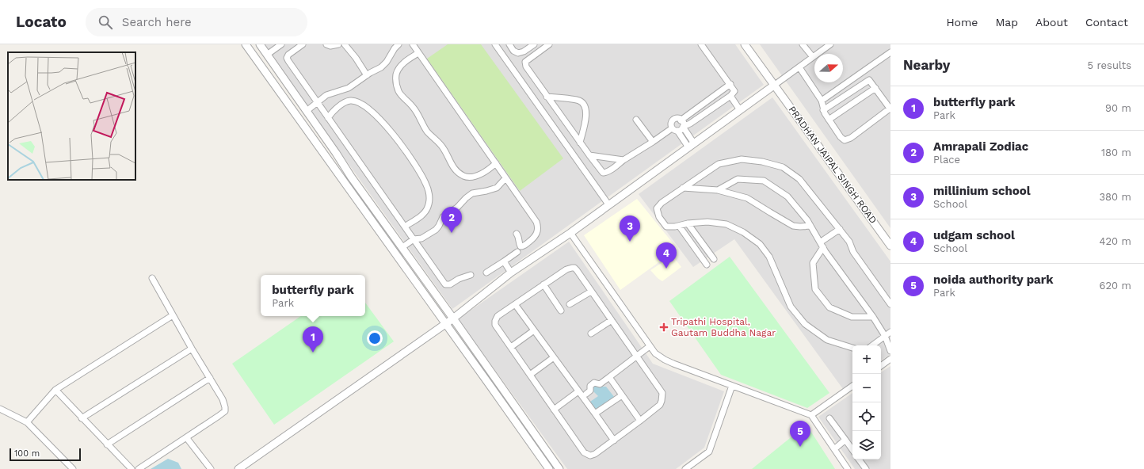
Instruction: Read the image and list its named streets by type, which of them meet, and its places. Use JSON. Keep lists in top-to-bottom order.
{
  "streets": {
    "street": ["PRADHAN JAIPAL SINGH ROAD"]
  },
  "places": {
    "health": ["Tripathi Hospital, Gautam Buddha Nagar"]
  },
  "scale_bar": "100 m",
  "north": "right",
  "page": {
    "header": "Locato",
    "search": "Search here",
    "nav": [
      "Home",
      "Map",
      "About",
      "Contact"
    ],
    "heading": ["Nearby", "5 results"],
    "list": [
      {
        "mark": "1",
        "name": "butterfly park",
        "note": "Park",
        "value": "90 m"
      },
      {
        "mark": "2",
        "name": "Amrapali Zodiac",
        "note": "Place",
        "value": "180 m"
      },
      {
        "mark": "3",
        "name": "millinium school",
        "note": "School",
        "value": "380 m"
      },
      {
        "mark": "4",
        "name": "udgam school",
        "note": "School",
        "value": "420 m"
      },
      {
        "mark": "5",
        "name": "noida authority park",
        "note": "Park",
        "value": "620 m"
      }
    ],
    "pins": [
      "2",
      "3",
      "4",
      "1",
      "5"
    ],
    "popup": ["butterfly park", "Park"],
    "map_buttons": ["+", "−"],
    "scale": "100 m"
  }
}
